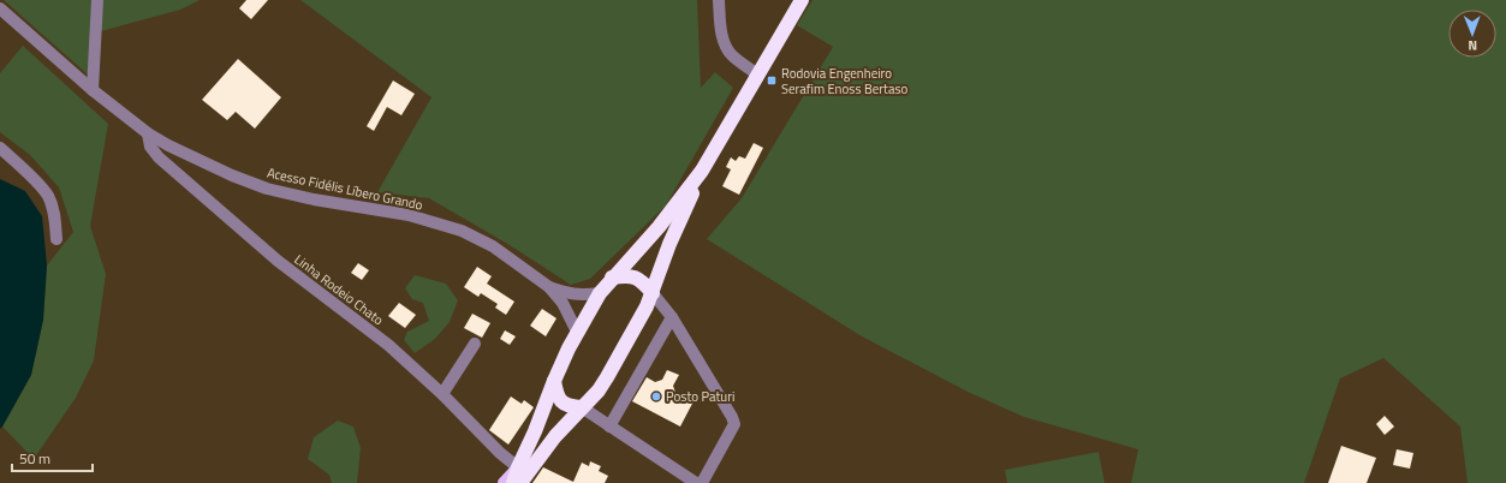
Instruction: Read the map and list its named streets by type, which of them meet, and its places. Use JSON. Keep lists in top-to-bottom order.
{
  "streets": {
    "street": ["Acesso Fidélis Líbero Grando", "Linha Rodeio Chato"]
  },
  "crossings": [
    ["Acesso Fidélis Líbero Grando", "Linha Rodeio Chato"]
  ],
  "places": {
    "transit": ["Rodovia Engenheiro Serafim Enoss Bertaso"],
    "other": ["Posto Paturi"]
  },
  "scale_bar": "50 m",
  "north": "bottom"
}
